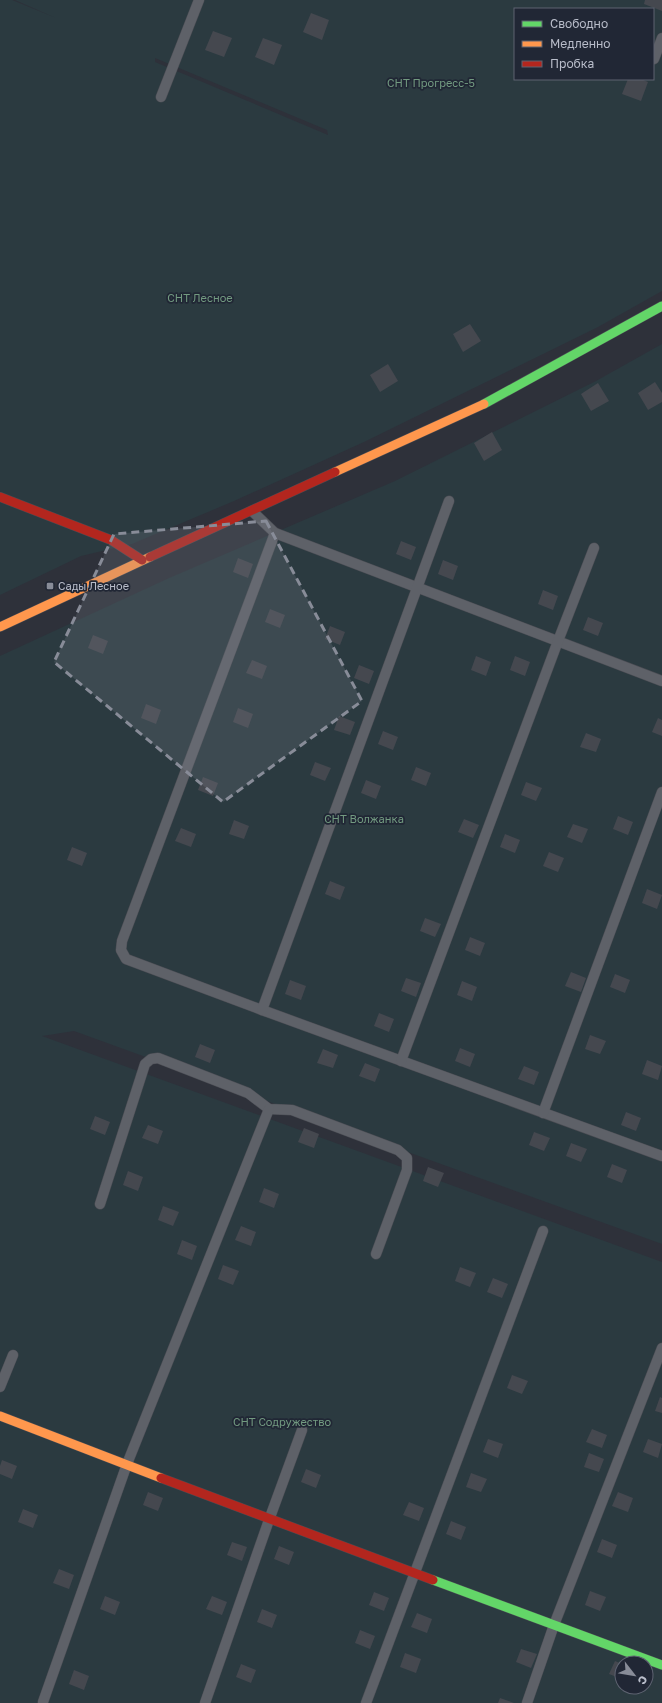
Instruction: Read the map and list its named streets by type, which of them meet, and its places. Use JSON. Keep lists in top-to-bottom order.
{
  "parks": [
    "СНТ Прогресс-5",
    "СНТ Лесное",
    "СНТ Волжанка",
    "СНТ Содружество"
  ],
  "places": {
    "transit": ["Сады Лесное"]
  },
  "legend": ["Свободно", "Медленно", "Пробка"],
  "north": "bottom right"
}
